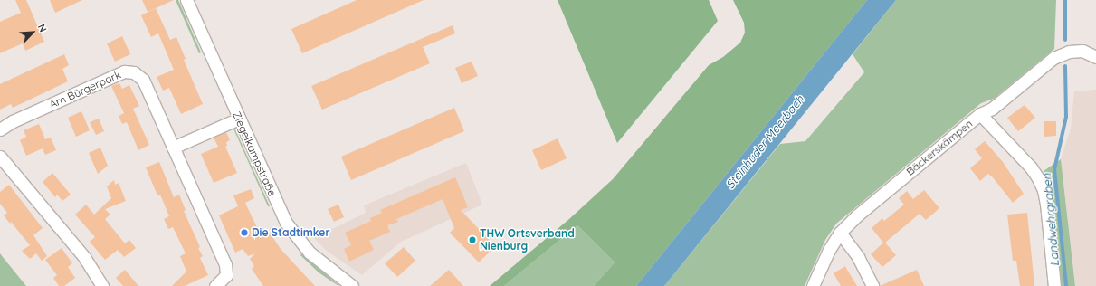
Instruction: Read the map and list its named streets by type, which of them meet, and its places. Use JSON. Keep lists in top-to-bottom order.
{
  "streets": {
    "street": ["Am Bürgerpark", "Bäckerskämpen", "Ziegelkampstraße"]
  },
  "water": ["Steinhuder Meerbach", "Landwehrgraben"],
  "places": ["Die Stadtimker", "THW Ortsverband Nienburg"],
  "north": "top right"
}
